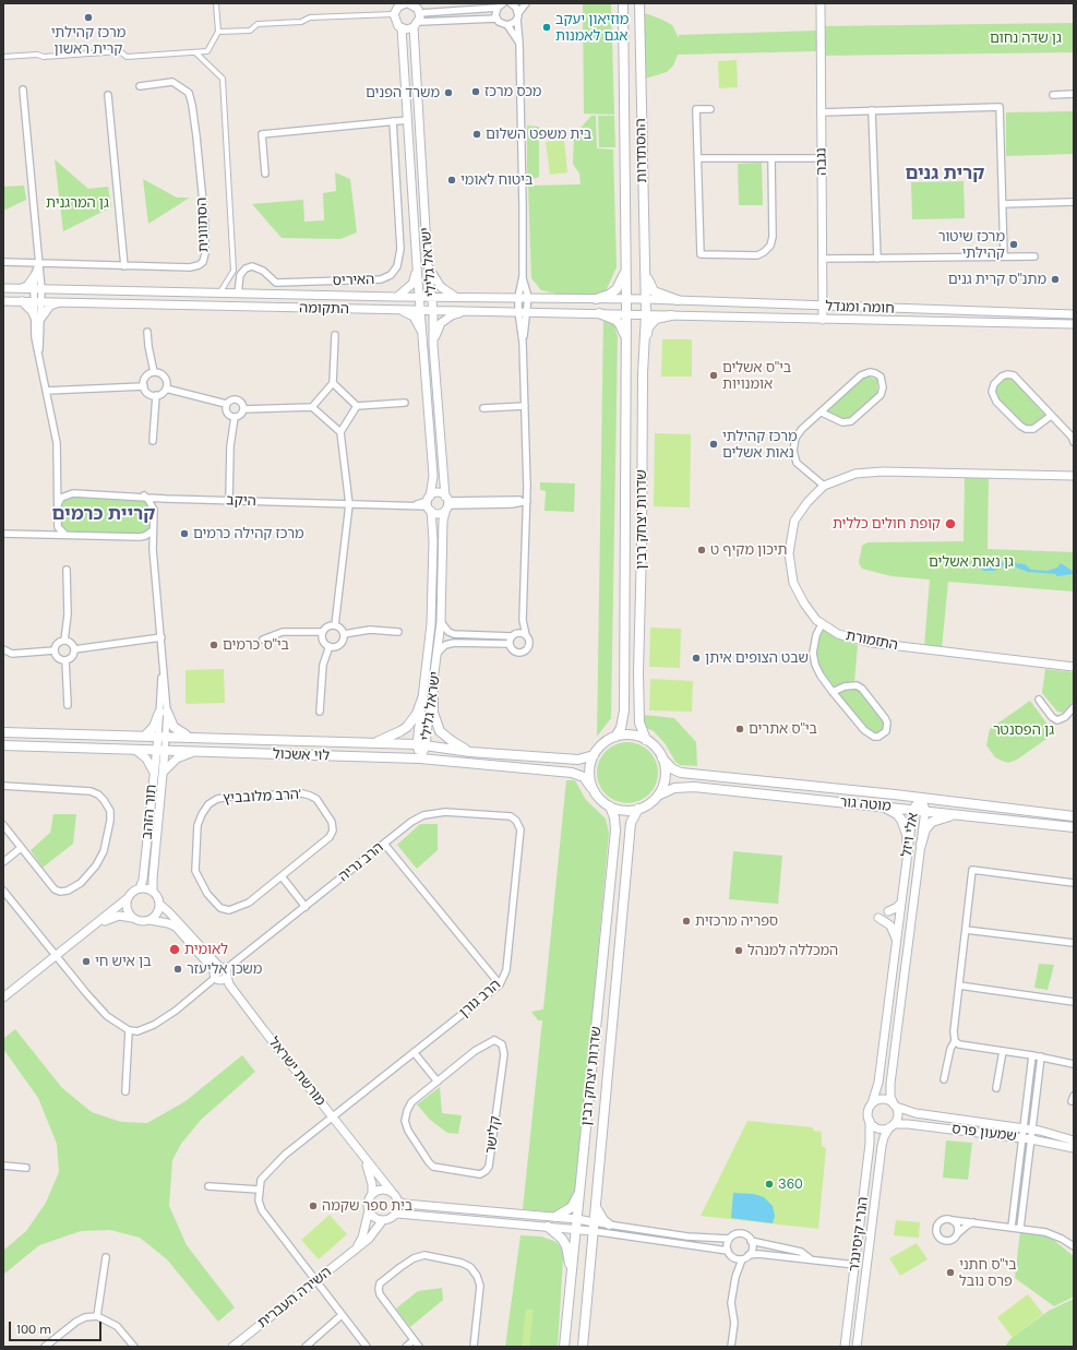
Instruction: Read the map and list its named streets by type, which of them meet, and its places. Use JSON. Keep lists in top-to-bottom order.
{
  "streets": {
    "main road": [
      "ההסתדרות",
      "שדרות יצחק רבין",
      "לוי אשכול",
      "מוטה גור"
    ],
    "street": [
      "נגבה",
      "הסתוונית",
      "ישראל גלילי",
      "האיריס",
      "חומה ומגדל",
      "התקומה",
      "היקב",
      "התזמורת",
      "הרב מלובביץ'",
      "תור הזהב",
      "אלי ויזל",
      "הרב נריה",
      "הרב גורן",
      "מורשת ישראל",
      "שמעון פרס",
      "קלישר",
      "הנרי קיסינג'ר",
      "השירה העברית"
    ]
  },
  "crossings": [
    ["ההסתדרות", "חומה ומגדל"],
    ["ההסתדרות", "התקומה"],
    ["ההסתדרות", "שדרות יצחק רבין"],
    ["נגבה", "חומה ומגדל"],
    ["ישראל גלילי", "התקומה"],
    ["ישראל גלילי", "היקב"],
    ["ישראל גלילי", "לוי אשכול"],
    ["האיריס", "התקומה"],
    ["חומה ומגדל", "התקומה"],
    ["חומה ומגדל", "שדרות יצחק רבין"],
    ["התקומה", "שדרות יצחק רבין"],
    ["שדרות יצחק רבין", "לוי אשכול"],
    ["שדרות יצחק רבין", "מוטה גור"],
    ["לוי אשכול", "מוטה גור"],
    ["לוי אשכול", "תור הזהב"],
    ["מוטה גור", "אלי ויזל"],
    ["תור הזהב", "מורשת ישראל"],
    ["אלי ויזל", "שמעון פרס"],
    ["אלי ויזל", "הנרי קיסינג'ר"],
    ["הרב נריה", "הרב גורן"],
    ["הרב נריה", "מורשת ישראל"],
    ["הרב גורן", "מורשת ישראל"],
    ["מורשת ישראל", "השירה העברית"],
    ["שמעון פרס", "הנרי קיסינג'ר"]
  ],
  "districts": ["קרית גנים", "קריית כרמים"],
  "parks": [
    "גן שדה נחום",
    "גן המרגנית",
    "גן נאות אשלים",
    "גן הפסנטר"
  ],
  "places": [
    "מרכז קהילתי קרית ראשון",
    "מוזיאון יעקב אגם לאמנות",
    "מכס מרכז",
    "משרד הפנים",
    "בית משפט השלום",
    "ביטוח לאומי",
    "מרכז שיטור קהילתי",
    "מתנ\"ס קרית גנים",
    "בי\"ס אשלים אומנויות",
    "מרכז קהילתי נאות אשלים",
    "קופת חולים כללית",
    "מרכז קהילה כרמים",
    "תיכון מקיף ט",
    "בי\"ס כרמים",
    "שבט הצופים איתן",
    "בי\"ס אתרים",
    "ספריה מרכזית",
    "לאומית",
    "המכללה למנהל",
    "בן איש חי",
    "משכן אליעזר",
    "360",
    "בית ספר שקמה",
    "בי\"ס חתני פרס נובל"
  ],
  "scale_bar": "100 m"
}
